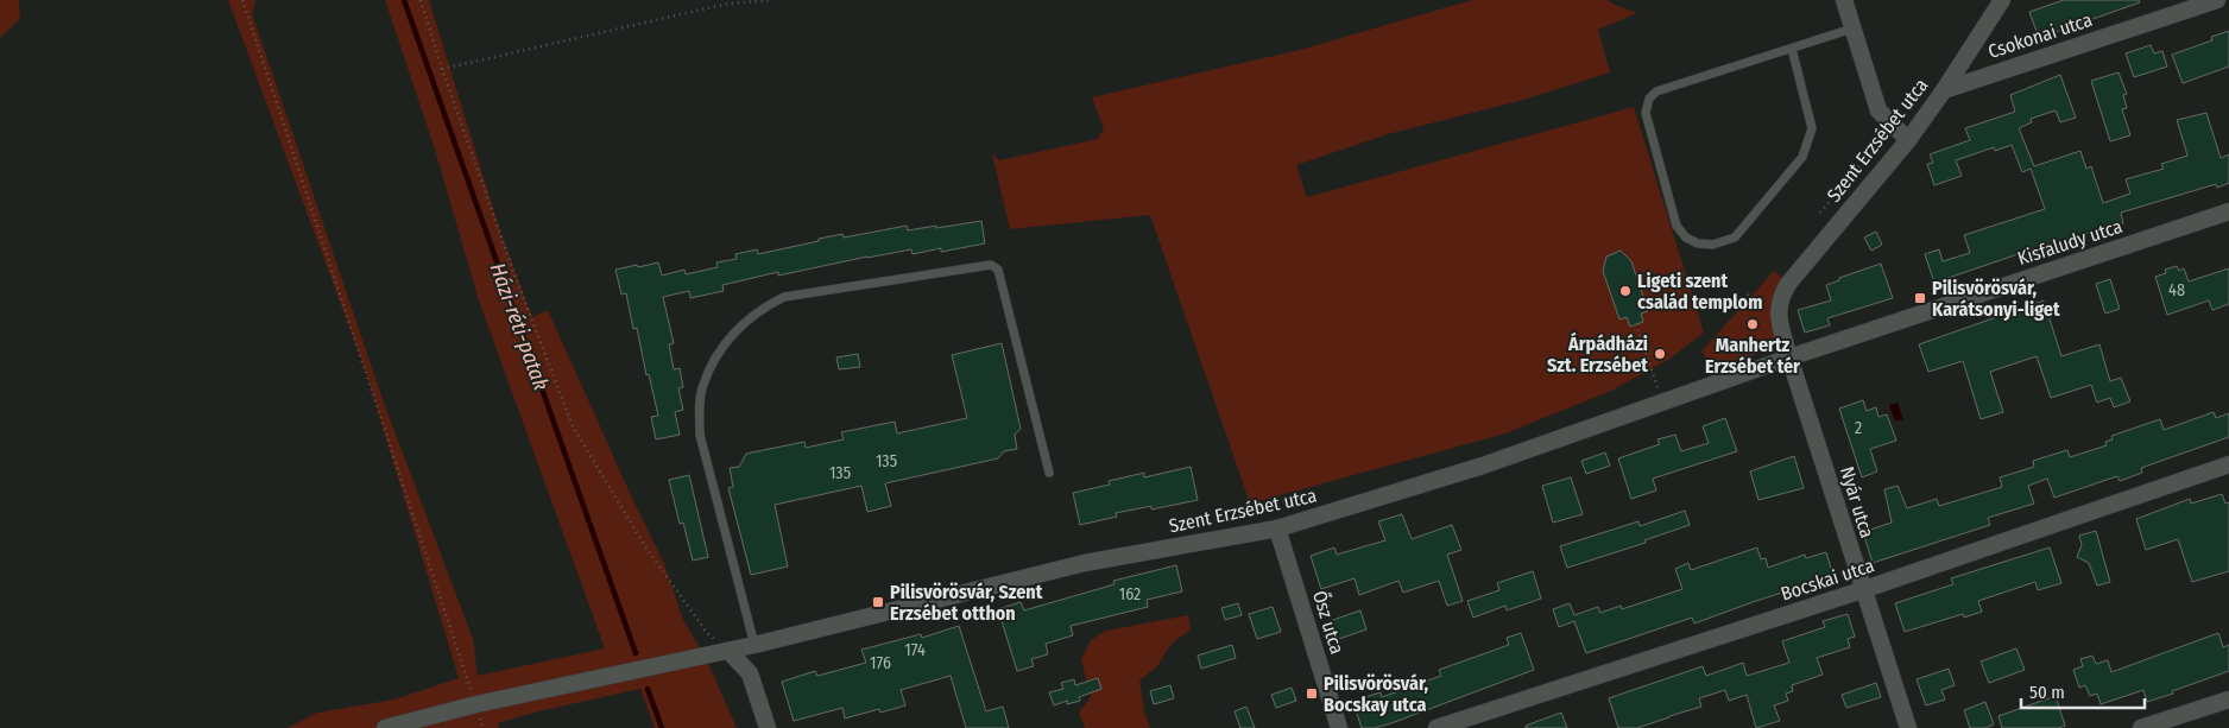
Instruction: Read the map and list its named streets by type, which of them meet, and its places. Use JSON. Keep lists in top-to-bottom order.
{
  "streets": {
    "street": [
      "Csokonai utca",
      "Szent Erzsébet utca",
      "Kisfaludy utca",
      "Nyár utca",
      "Bocskai utca",
      "Ősz utca"
    ]
  },
  "crossings": [
    ["Csokonai utca", "Szent Erzsébet utca"],
    ["Szent Erzsébet utca", "Kisfaludy utca"],
    ["Szent Erzsébet utca", "Nyár utca"],
    ["Szent Erzsébet utca", "Ősz utca"],
    ["Kisfaludy utca", "Nyár utca"],
    ["Nyár utca", "Bocskai utca"]
  ],
  "water": ["Házi-réti-patak"],
  "places": {
    "other": ["Ligeti szent család templom", "Manhertz Erzsébet tér", "Árpádházi Szt. Erzsébet"],
    "transit": ["Pilisvörösvár, Karátsonyi-liget", "Pilisvörösvár, Szent Erzsébet otthon", "Pilisvörösvár, Bocskay utca"]
  },
  "house_numbers": [
    "48",
    "2",
    "135",
    "135",
    "162",
    "174",
    "176"
  ],
  "scale_bar": "50 m"
}
